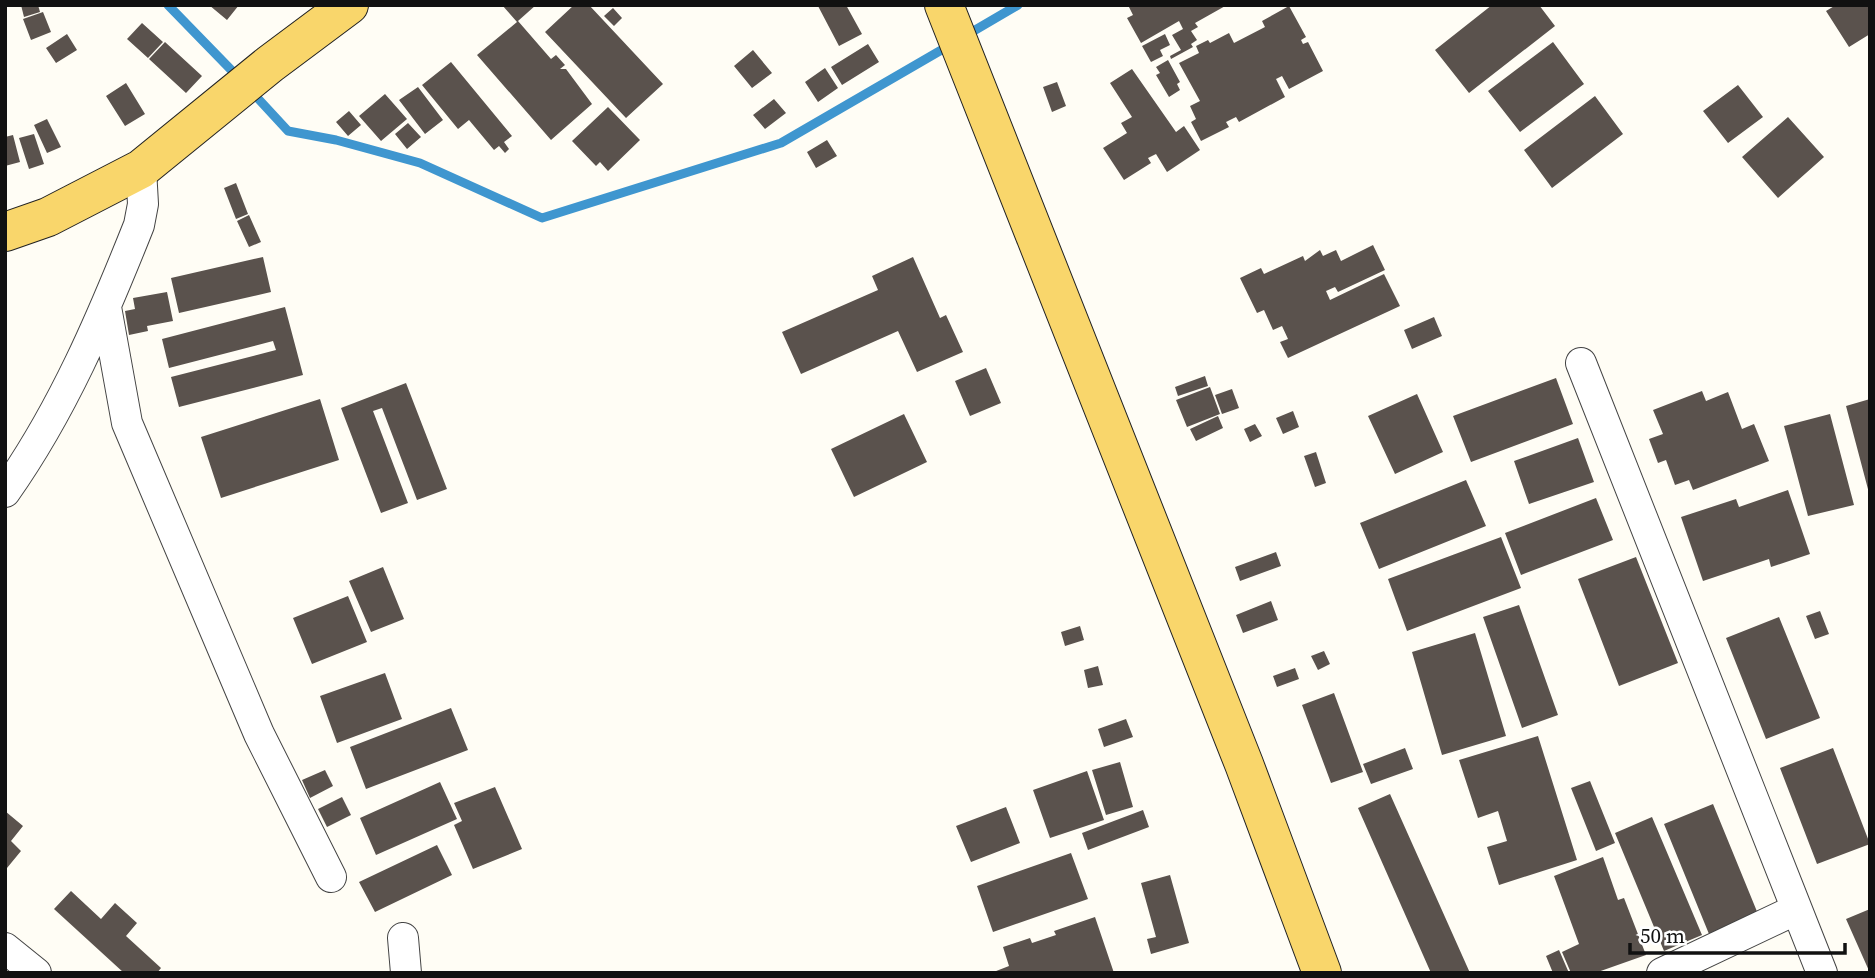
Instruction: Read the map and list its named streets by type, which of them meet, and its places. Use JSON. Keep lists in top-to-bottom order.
{
  "scale_bar": "50 m"
}
